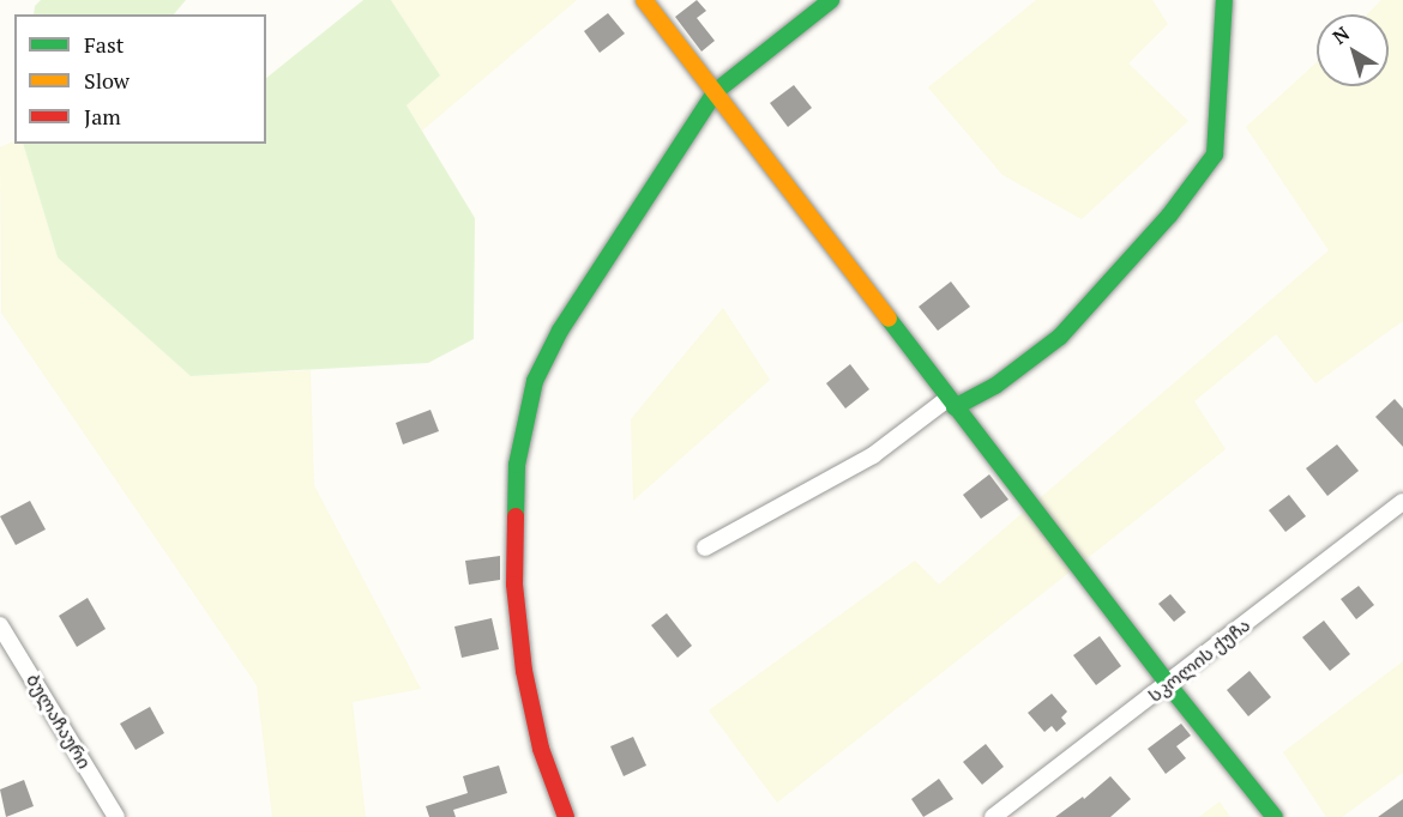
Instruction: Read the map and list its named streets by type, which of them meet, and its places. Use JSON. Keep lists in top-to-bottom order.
{
  "streets": {
    "street": ["სკოლის ქუჩა", "ბულაჩაური"]
  },
  "legend": ["Fast", "Slow", "Jam"],
  "north": "top left"
}
